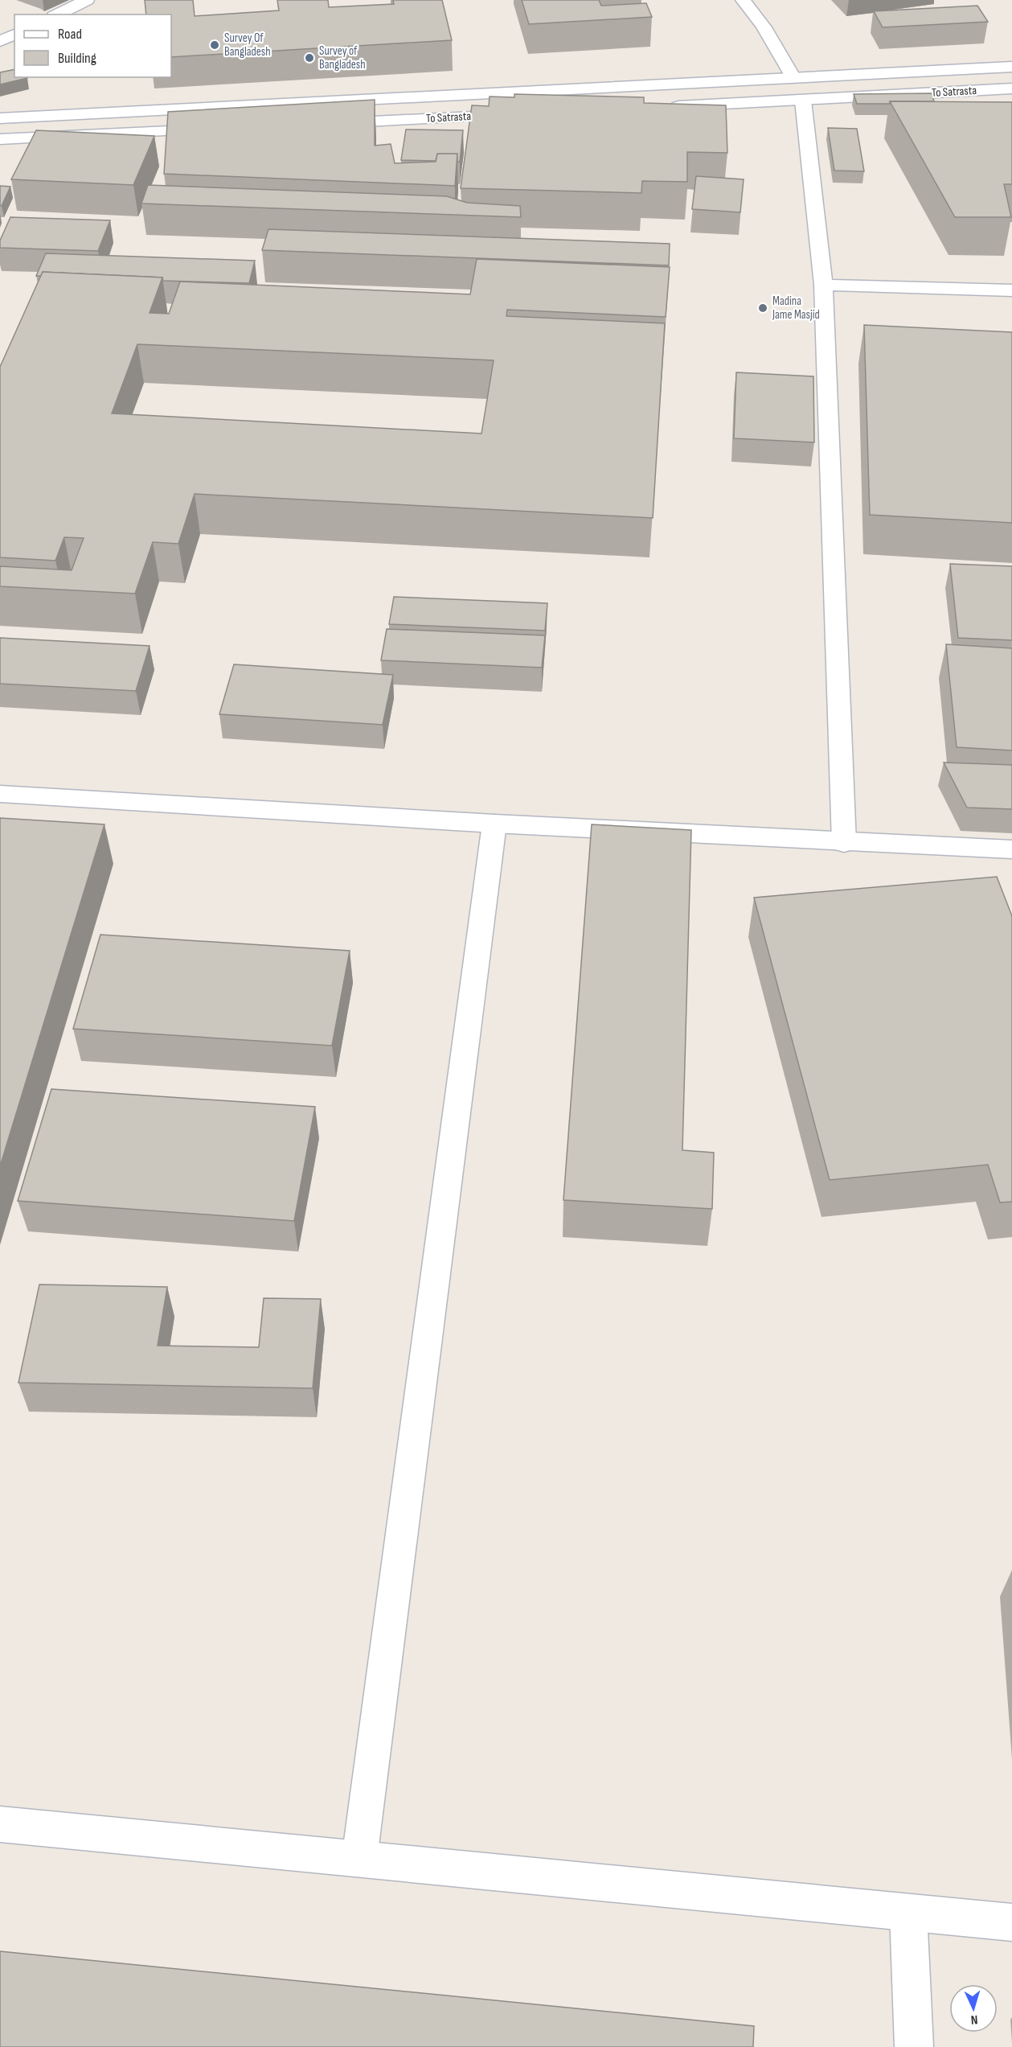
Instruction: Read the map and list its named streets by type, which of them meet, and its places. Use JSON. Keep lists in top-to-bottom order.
{
  "streets": {
    "street": ["To Satrasta"]
  },
  "places": ["Survey Of Bangladesh", "Survey of Bangladesh", "Madina Jame Masjid"],
  "legend": ["Road", "Building"],
  "north": "bottom"
}
